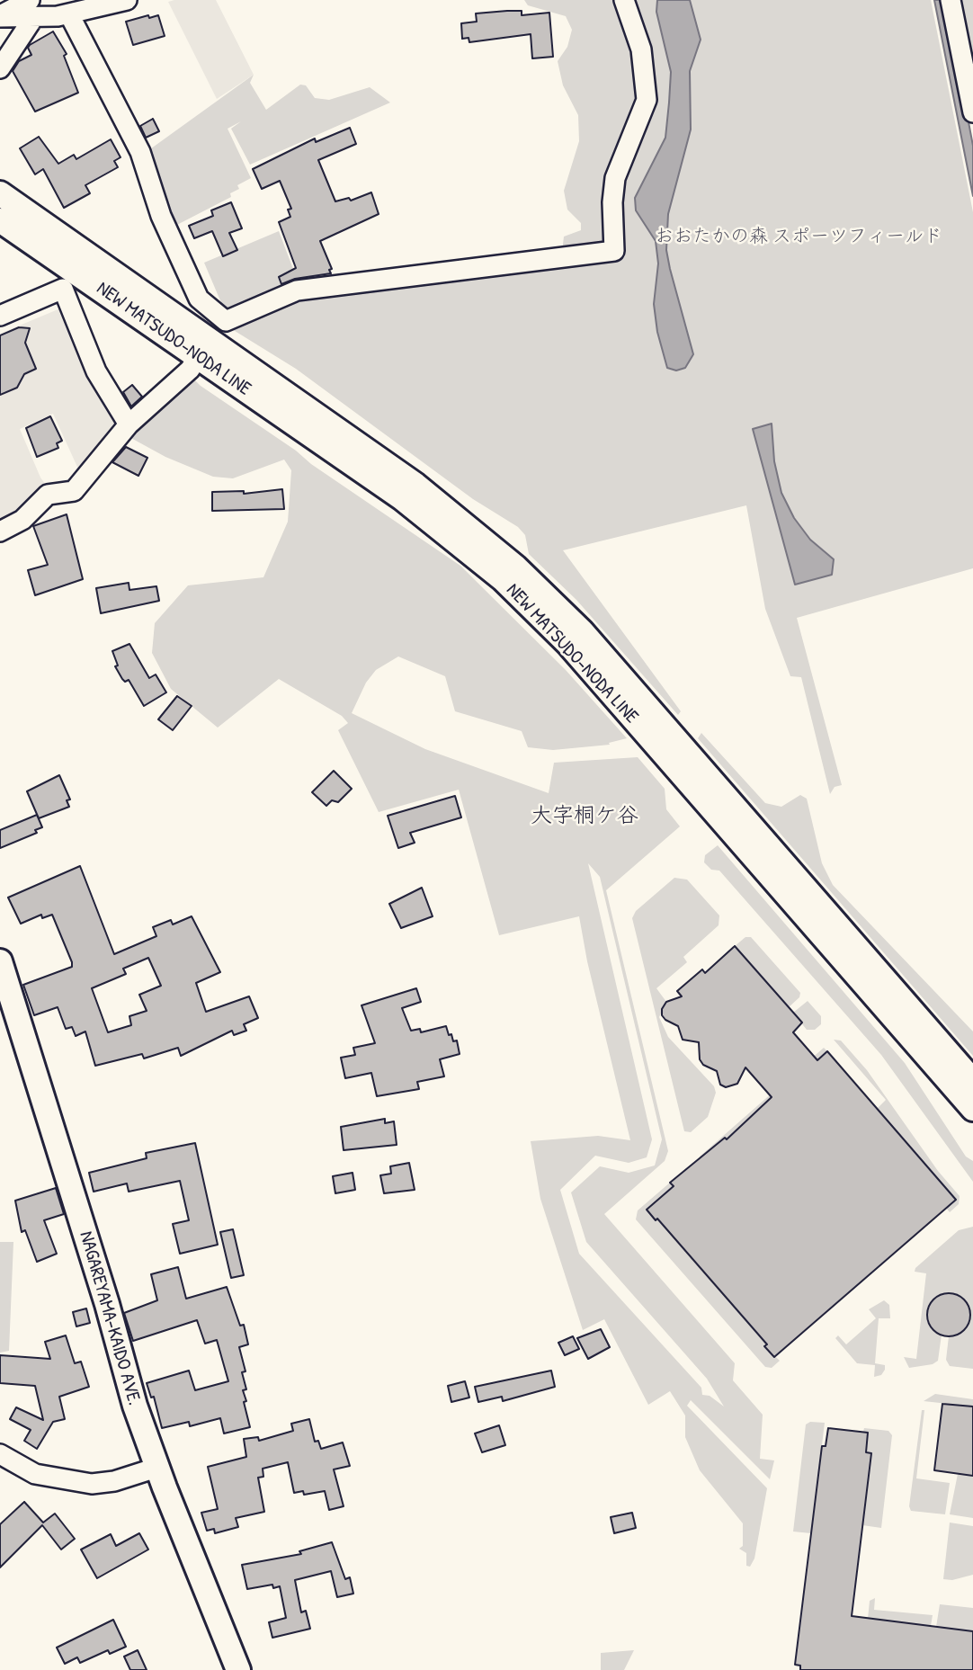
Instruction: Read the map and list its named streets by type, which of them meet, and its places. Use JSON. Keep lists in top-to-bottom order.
{
  "streets": {
    "main road": ["NEW MATSUDO-NODA LINE", "NAGAREYAMA-KAIDO AVE."]
  },
  "districts": ["大字桐ケ谷"],
  "parks": ["おおたかの森 スポーツフィールド"]
}
